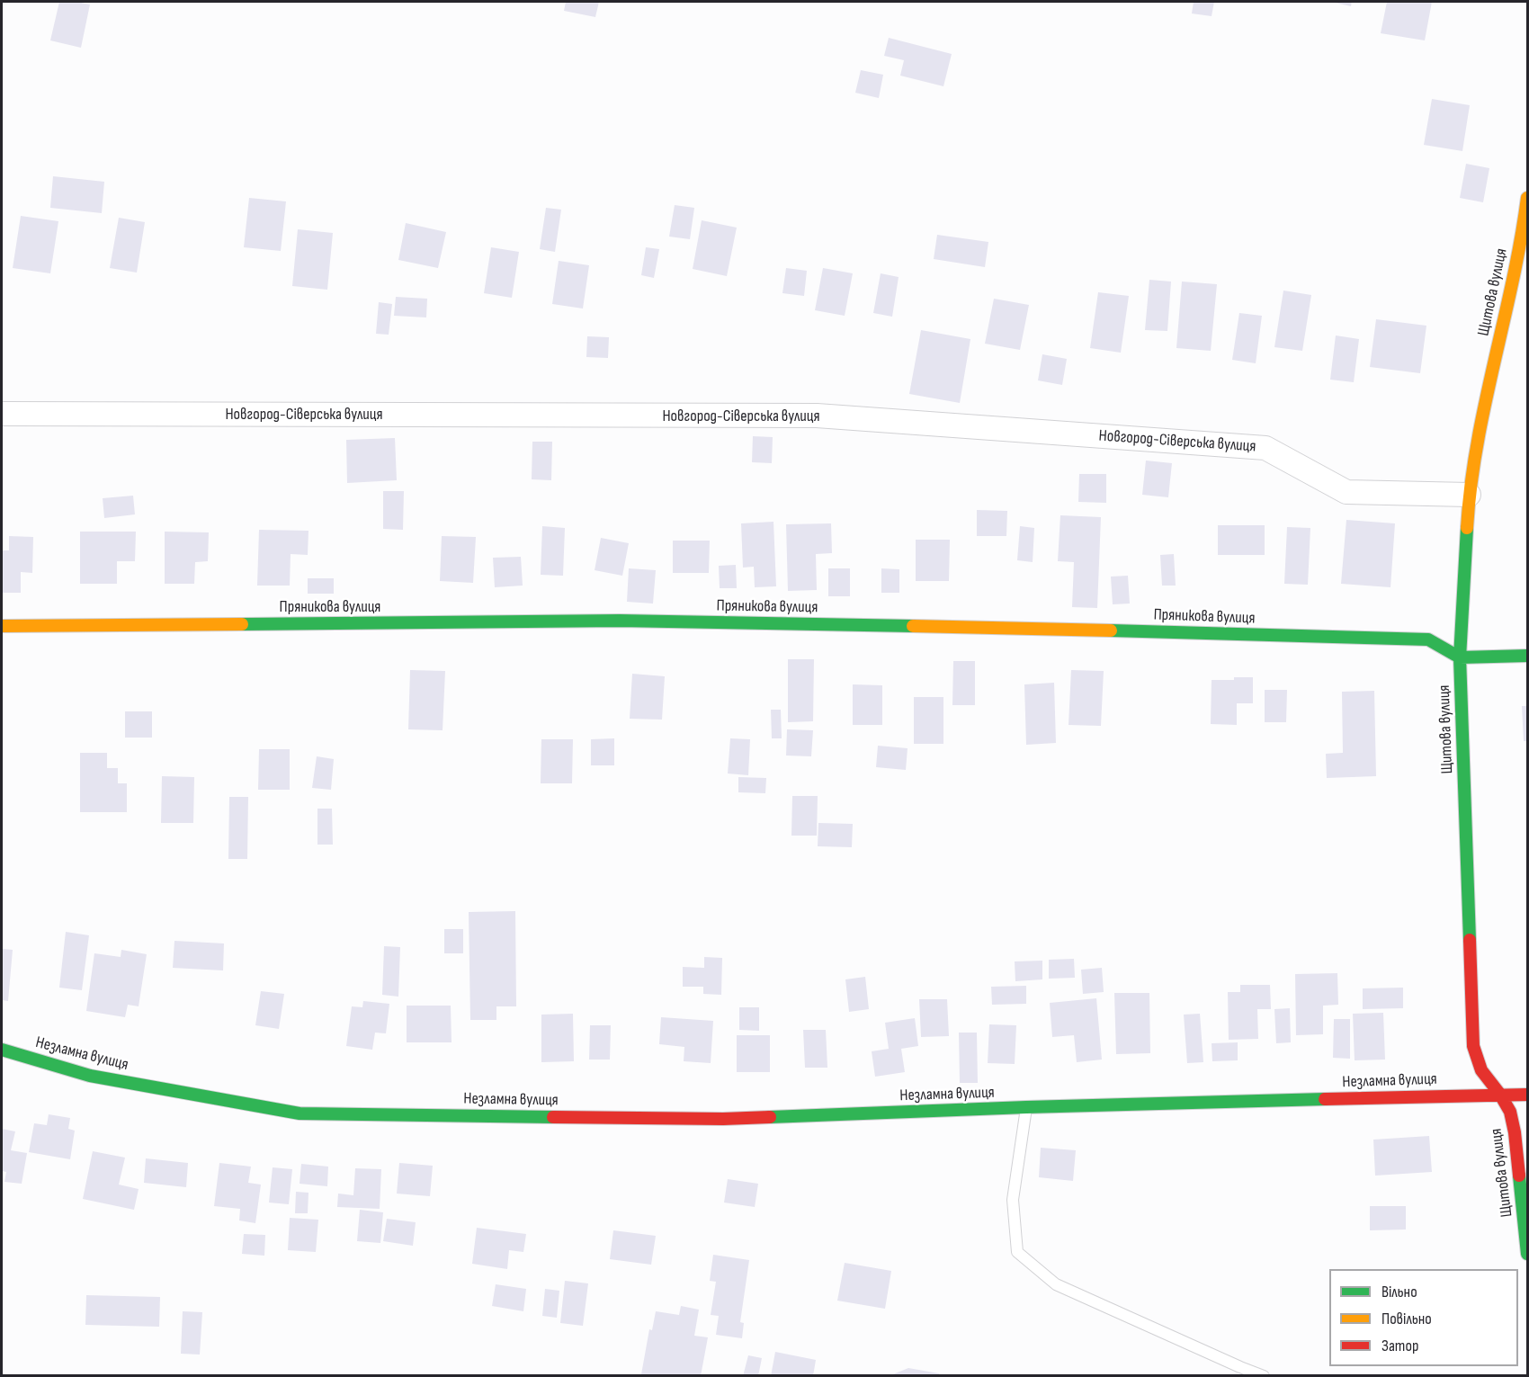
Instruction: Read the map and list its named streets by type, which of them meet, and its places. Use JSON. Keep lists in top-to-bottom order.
{
  "streets": {
    "street": [
      "Щитова вулиця",
      "Новгород-Сіверська вулиця",
      "Пряникова вулиця",
      "Незламна вулиця"
    ]
  },
  "crossings": [
    ["Щитова вулиця", "Новгород-Сіверська вулиця"],
    ["Щитова вулиця", "Пряникова вулиця"],
    ["Щитова вулиця", "Незламна вулиця"]
  ],
  "legend": ["Вільно", "Повільно", "Затор"]
}
